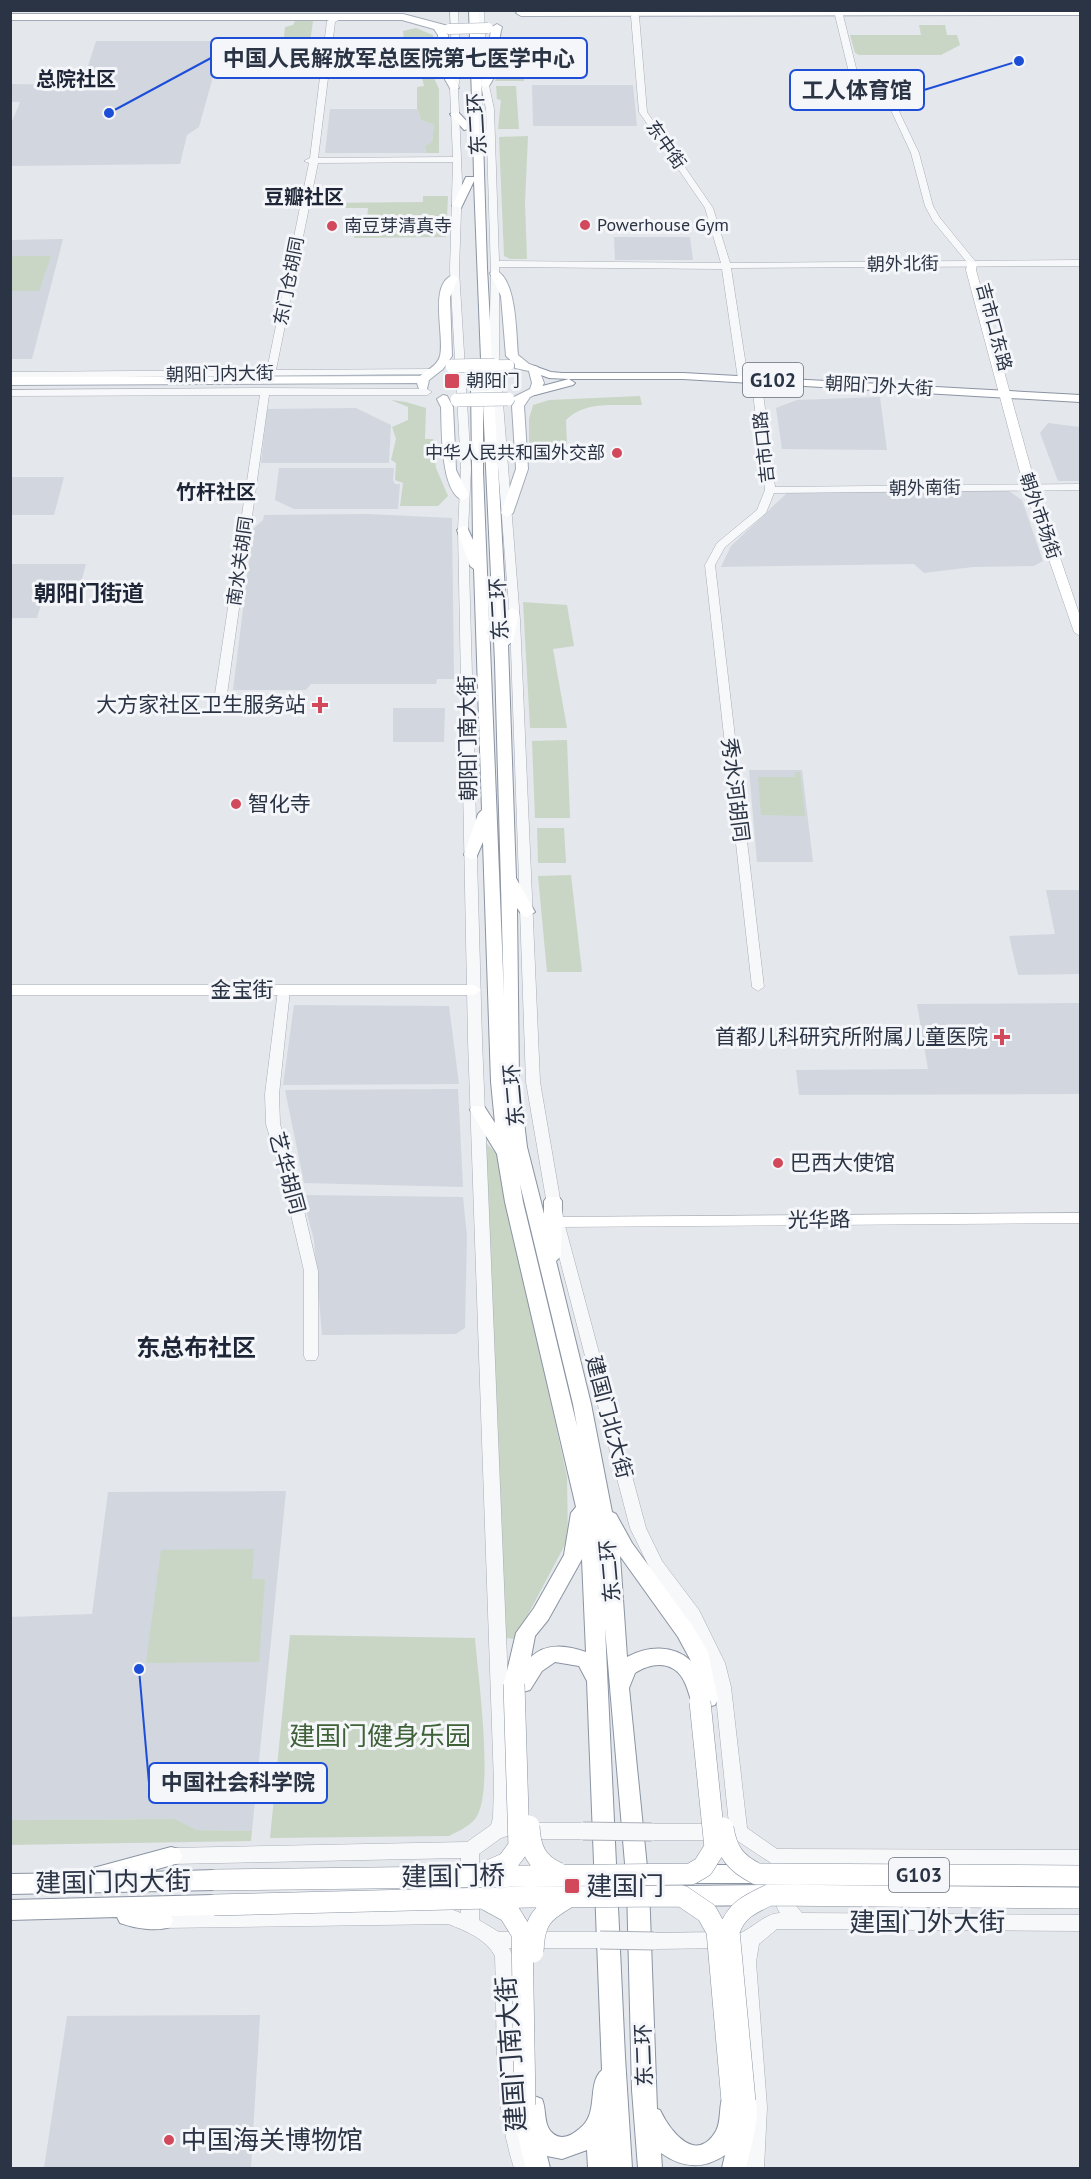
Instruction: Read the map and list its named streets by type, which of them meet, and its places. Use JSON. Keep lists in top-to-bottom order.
{
  "streets": {
    "main road": [
      "东二环",
      "吉市口东路",
      "朝阳门内大街",
      "G102",
      "朝阳门外大街",
      "朝外市场街",
      "金宝街",
      "光华路",
      "G103",
      "建国门桥",
      "建国门内大街"
    ],
    "street": [
      "东中街",
      "朝外北街",
      "东门仓胡同",
      "吉市口路",
      "朝外南街",
      "南水关胡同",
      "朝阳门南大街",
      "秀水河胡同",
      "艺华胡同",
      "建国门北大街",
      "建国门外大街",
      "建国门南大街"
    ]
  },
  "crossings": [
    ["东二环", "朝外北街"],
    ["东中街", "朝外北街"],
    ["朝外北街", "吉市口东路"],
    ["东门仓胡同", "朝阳门内大街"],
    ["吉市口东路", "朝阳门外大街"],
    ["吉市口东路", "朝外市场街"],
    ["朝阳门内大街", "朝阳门外大街"],
    ["朝阳门内大街", "南水关胡同"],
    ["朝阳门外大街", "吉市口路"],
    ["朝阳门外大街", "朝外市场街"],
    ["吉市口路", "朝外南街"],
    ["吉市口路", "秀水河胡同"],
    ["朝外南街", "朝外市场街"],
    ["朝阳门南大街", "金宝街"],
    ["金宝街", "艺华胡同"],
    ["光华路", "建国门北大街"],
    ["G103", "建国门桥"],
    ["建国门桥", "建国门内大街"]
  ],
  "districts": [
    "总院社区",
    "豆瓣社区",
    "竹杆社区",
    "朝阳门街道",
    "东总布社区"
  ],
  "parks": ["建国门健身乐园"],
  "places": {
    "other": [
      "工人体育馆",
      "中国人民解放军总医院第七医学中心",
      "Powerhouse Gym",
      "南豆芽清真寺",
      "中华人民共和国外交部",
      "智化寺",
      "巴西大使馆",
      "中国社会科学院",
      "中国海关博物馆"
    ],
    "transit": ["朝阳门", "建国门"],
    "health": ["大方家社区卫生服务站", "首都儿科研究所附属儿童医院"]
  }
}
